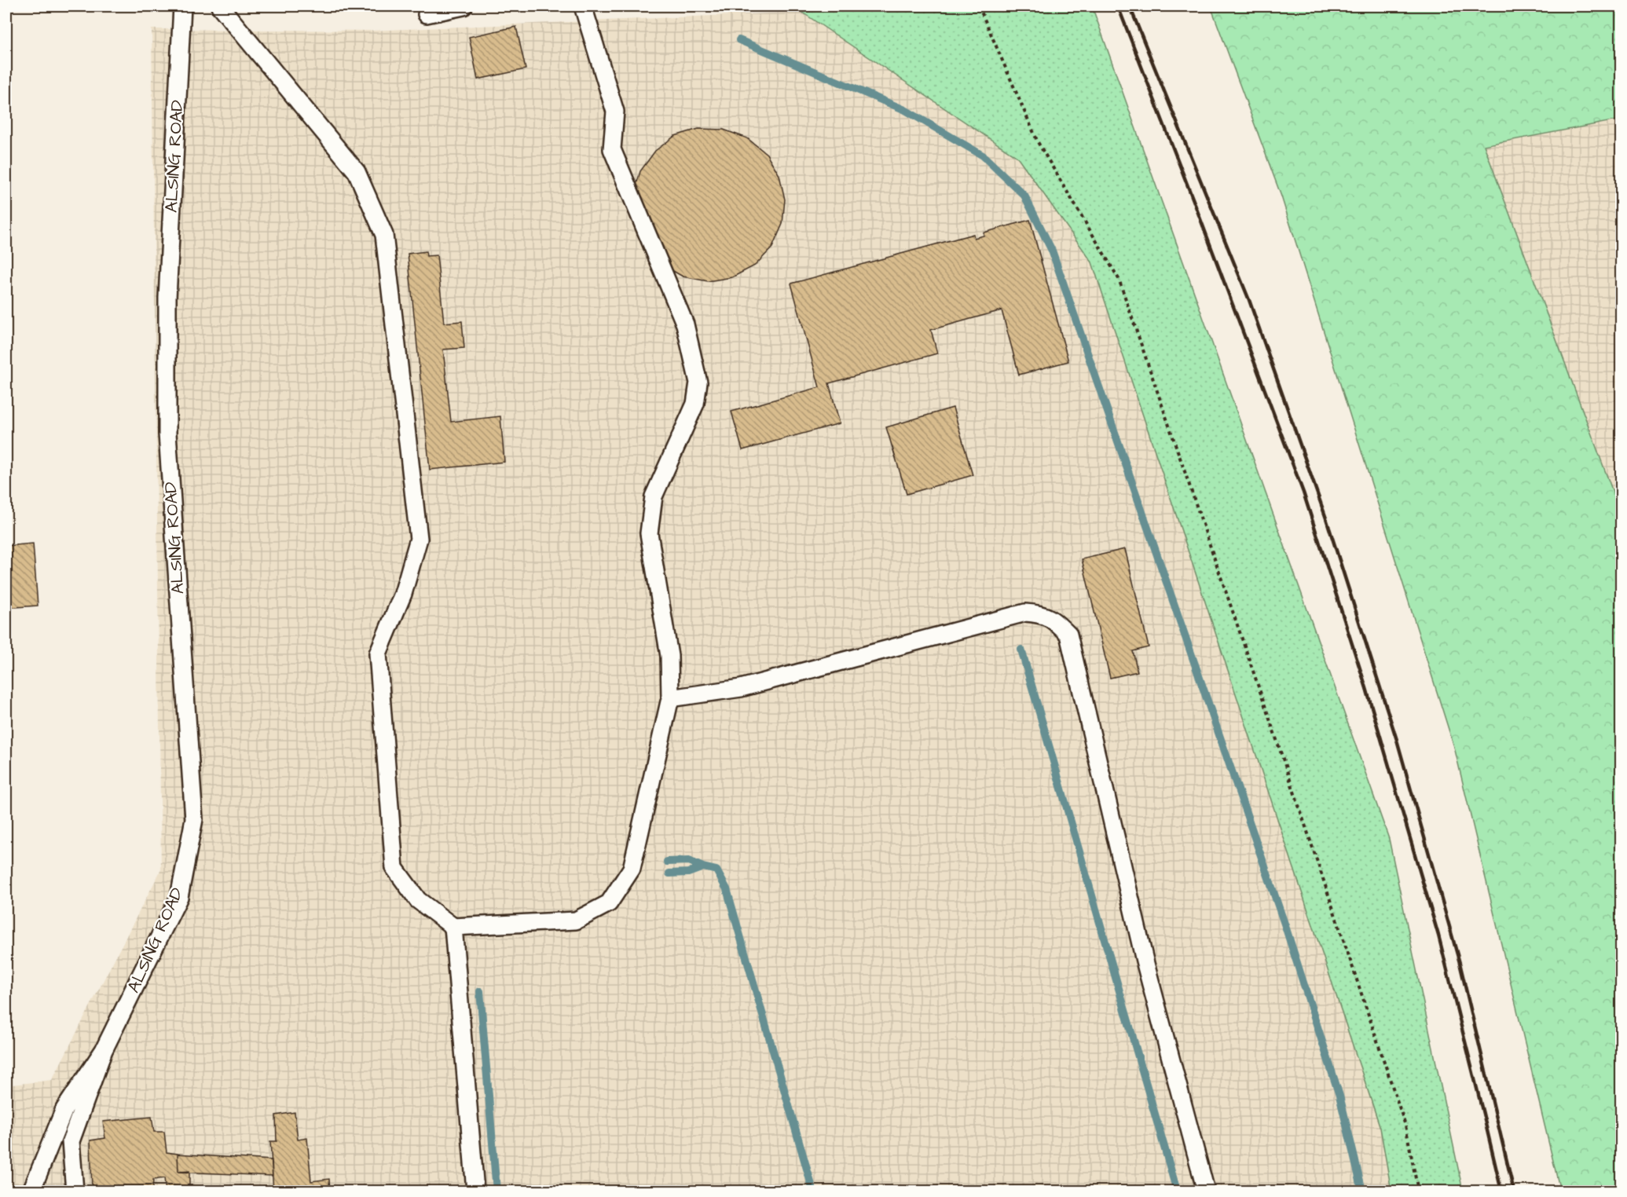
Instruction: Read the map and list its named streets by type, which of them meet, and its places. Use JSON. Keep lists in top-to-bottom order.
{
  "streets": {
    "lane": ["ALSING ROAD"]
  }
}
